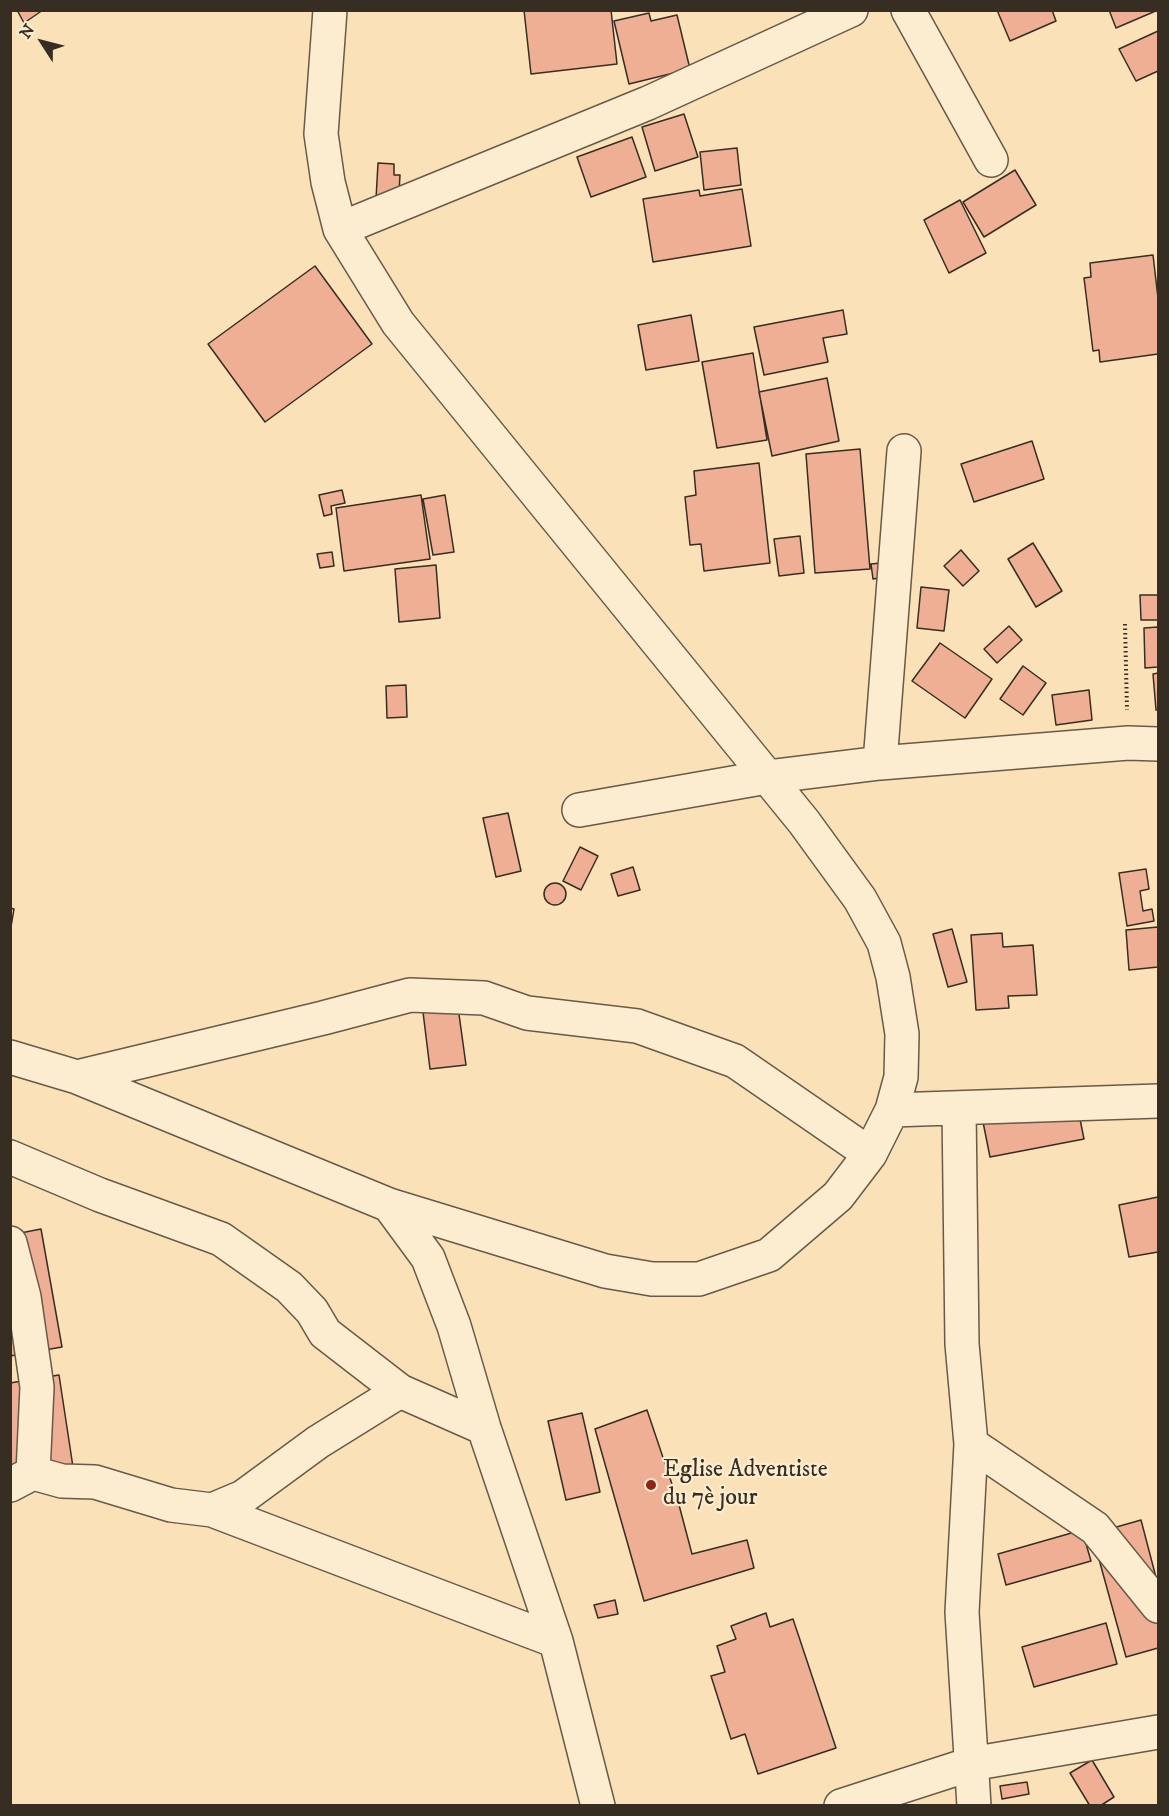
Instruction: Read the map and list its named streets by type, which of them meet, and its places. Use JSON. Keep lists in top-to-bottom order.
{
  "places": ["Eglise Adventiste du 7è jour"],
  "north": "top left"
}
